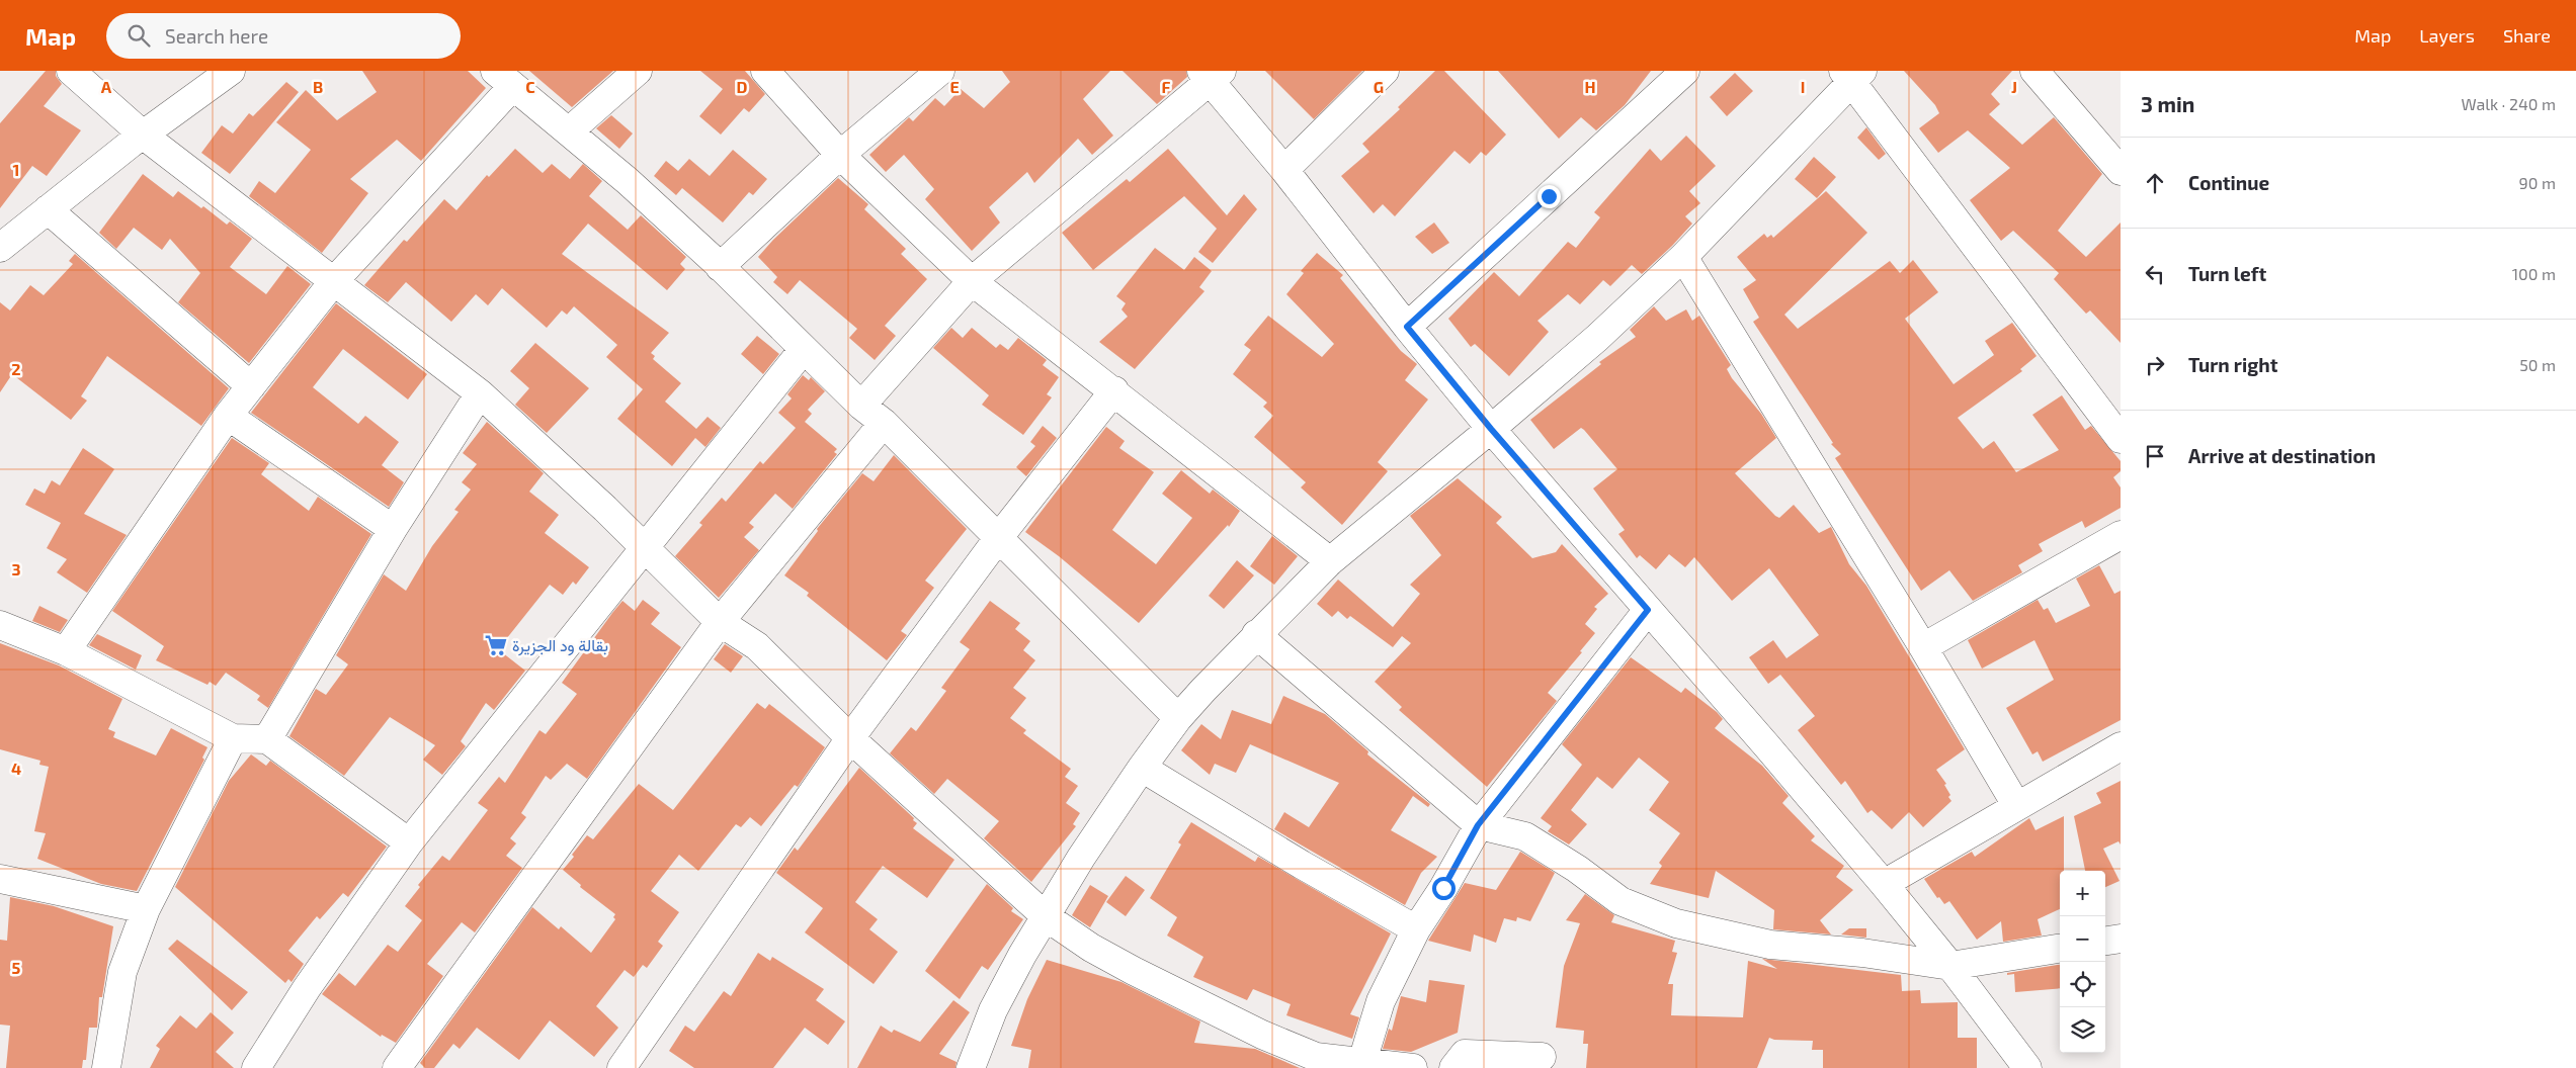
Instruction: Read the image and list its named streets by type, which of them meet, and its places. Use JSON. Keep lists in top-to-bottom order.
{
  "places": {
    "supermarket": ["بقالة ود الجزيرة"]
  },
  "page": {
    "header": "Map",
    "search": "Search here",
    "nav": ["Map", "Layers", "Share"],
    "heading": ["3 min", "Walk · 240 m"],
    "list": [
      ["Continue", "90 m"],
      ["Turn left", "100 m"],
      ["Turn right", "50 m"],
      "Arrive at destination"
    ],
    "map_buttons": ["+", "−"]
  },
  "grid": {
    "columns": [
      "A",
      "B",
      "C",
      "D",
      "E",
      "F",
      "G",
      "H",
      "I",
      "J"
    ],
    "rows": [
      "1",
      "2",
      "3",
      "4",
      "5"
    ]
  }
}
